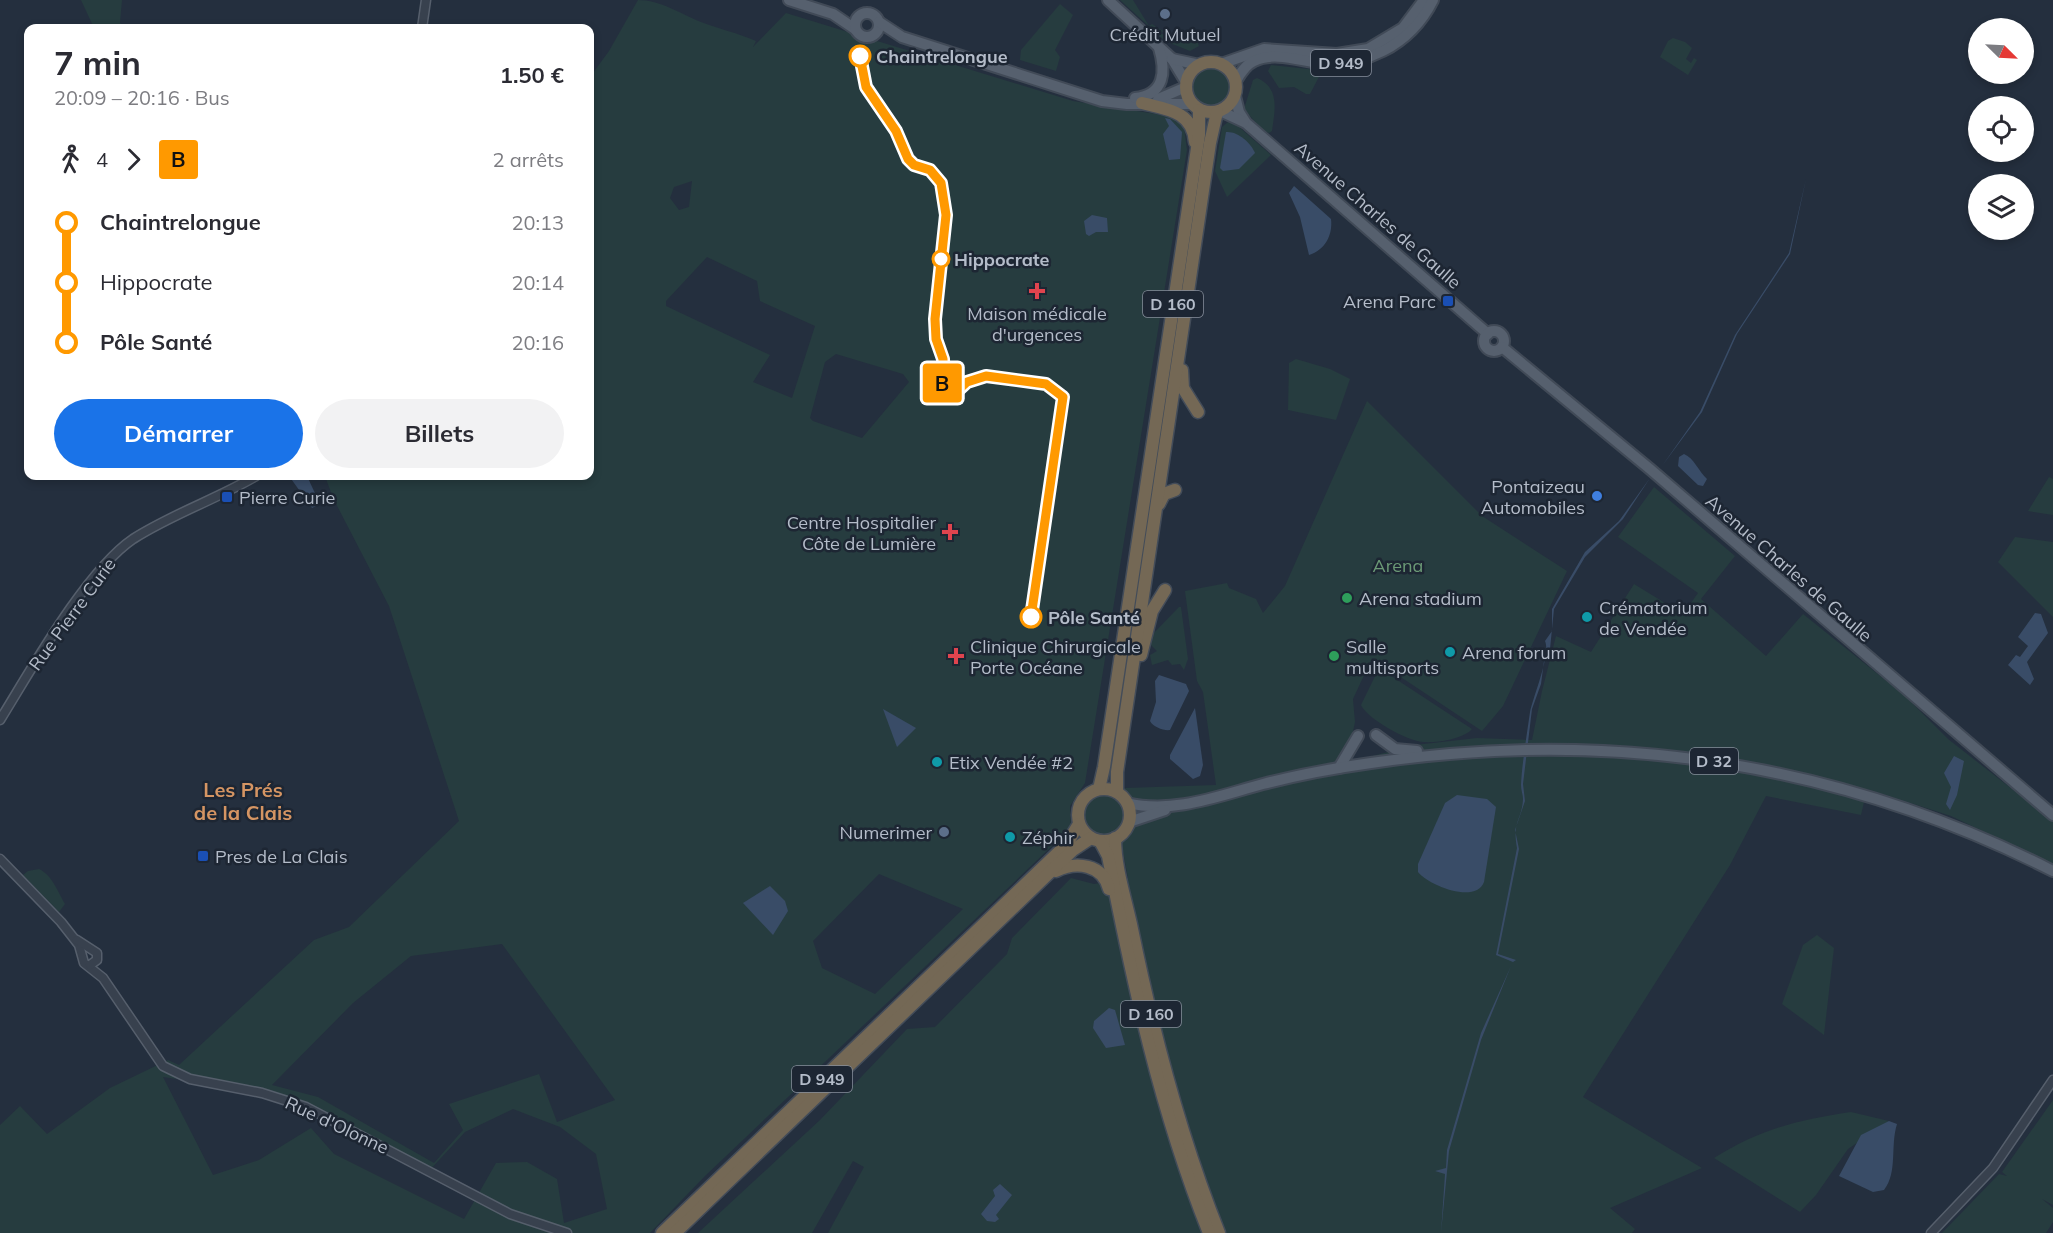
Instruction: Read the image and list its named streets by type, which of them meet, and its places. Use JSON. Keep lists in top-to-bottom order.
{
  "streets": {
    "highway": ["D 949", "D 160"],
    "main road": ["Avenue Charles de Gaulle", "D 32"],
    "street": ["Rue Pierre Curie", "Rue d'Olonne"]
  },
  "crossings": [
    ["D 949", "D 160"],
    ["D 949", "D 32"],
    ["D 160", "D 32"]
  ],
  "districts": ["Les Prés de la Clais"],
  "parks": ["Arena"],
  "places": {
    "other": [
      "Crédit Mutuel",
      "Chaintrelongue",
      "Hippocrate",
      "Pontaizeau Automobiles",
      "Arena stadium",
      "Pôle Santé",
      "Crématorium de Vendée",
      "Arena forum",
      "Salle multisports",
      "Etix Vendée #2",
      "Numerimer",
      "Zéphir"
    ],
    "health": ["Maison médicale d'urgences", "Centre Hospitalier Côte de Lumière", "Clinique Chirurgicale Porte Océane"],
    "transit": ["Arena Parc", "Pierre Curie", "Pres de La Clais"]
  },
  "lines": ["bus line B"],
  "north": "bottom right",
  "page": {
    "on_map": "B",
    "heading": ["7 min", "20:09 – 20:16 · Bus", "1.50 €"],
    "legs": ["4", "B", "2 arrêts"],
    "list": [
      {
        "name": "Chaintrelongue",
        "value": "20:13"
      },
      {
        "name": "Hippocrate",
        "value": "20:14"
      },
      {
        "name": "Pôle Santé",
        "value": "20:16"
      }
    ],
    "buttons": ["Démarrer", "Billets"]
  }
}
